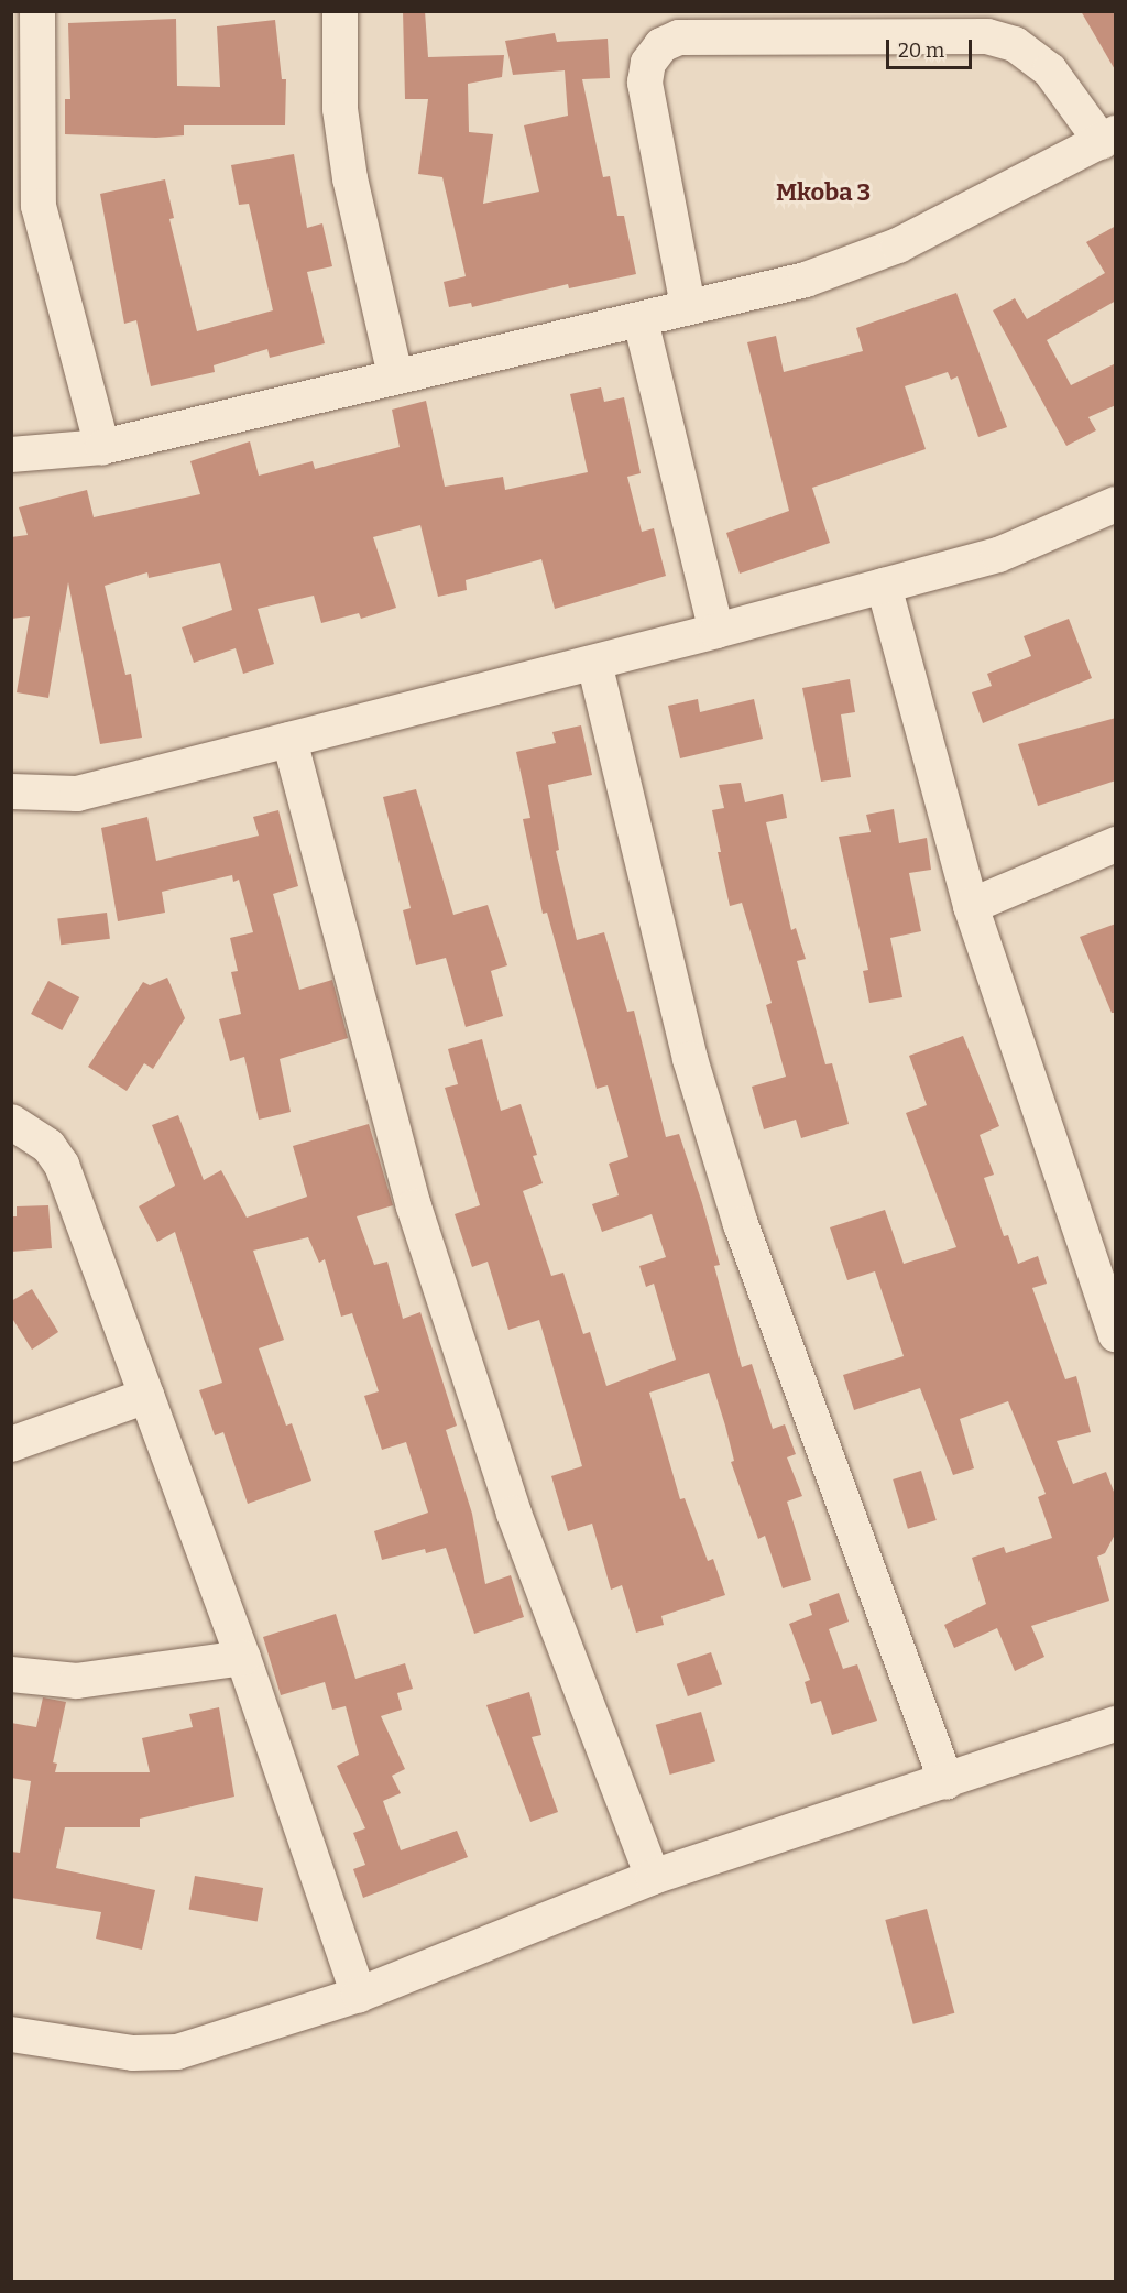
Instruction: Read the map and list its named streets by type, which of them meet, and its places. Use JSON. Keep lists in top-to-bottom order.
{
  "districts": ["Mkoba 3"],
  "scale_bar": "20 m"
}
